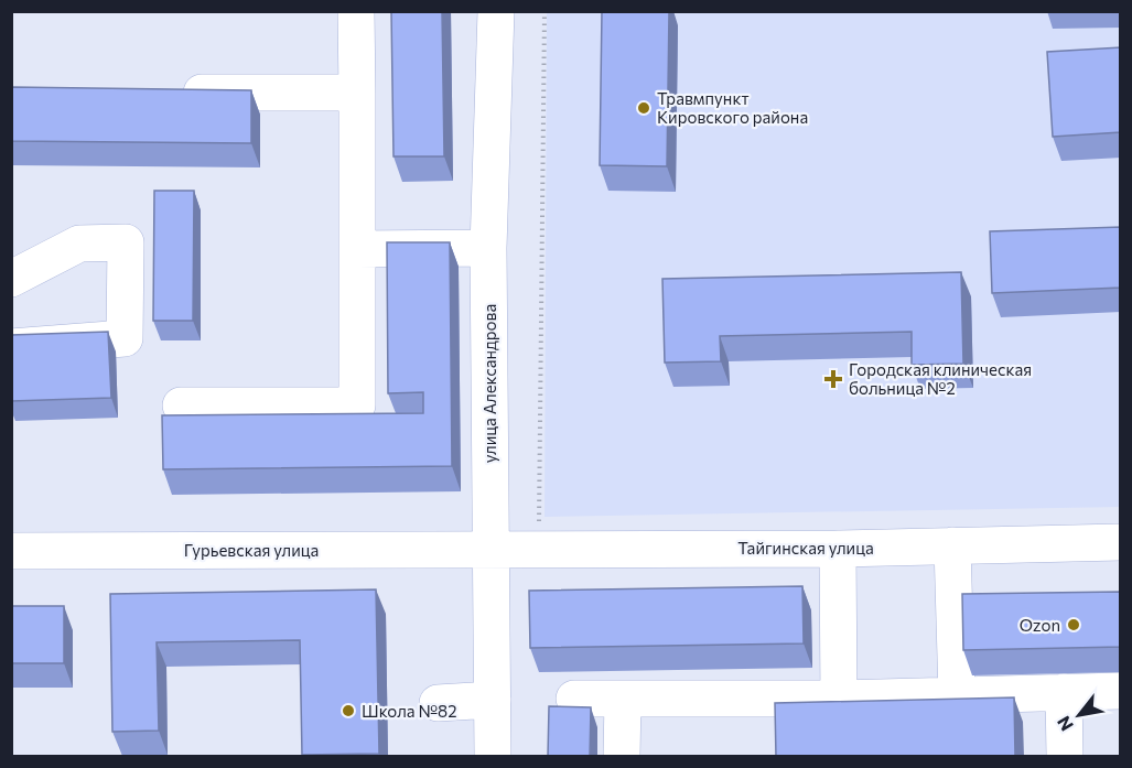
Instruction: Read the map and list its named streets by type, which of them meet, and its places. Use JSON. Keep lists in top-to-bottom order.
{
  "streets": {
    "street": ["улица Александрова", "Тайгинская улица", "Гурьевская улица"]
  },
  "crossings": [
    ["улица Александрова", "Тайгинская улица"],
    ["улица Александрова", "Гурьевская улица"],
    ["Тайгинская улица", "Гурьевская улица"]
  ],
  "places": {
    "other": ["Травмпункт Кировского района", "Ozon", "Школа №82"],
    "health": ["Городская клиническая больница №2"]
  },
  "north": "bottom left"
}
